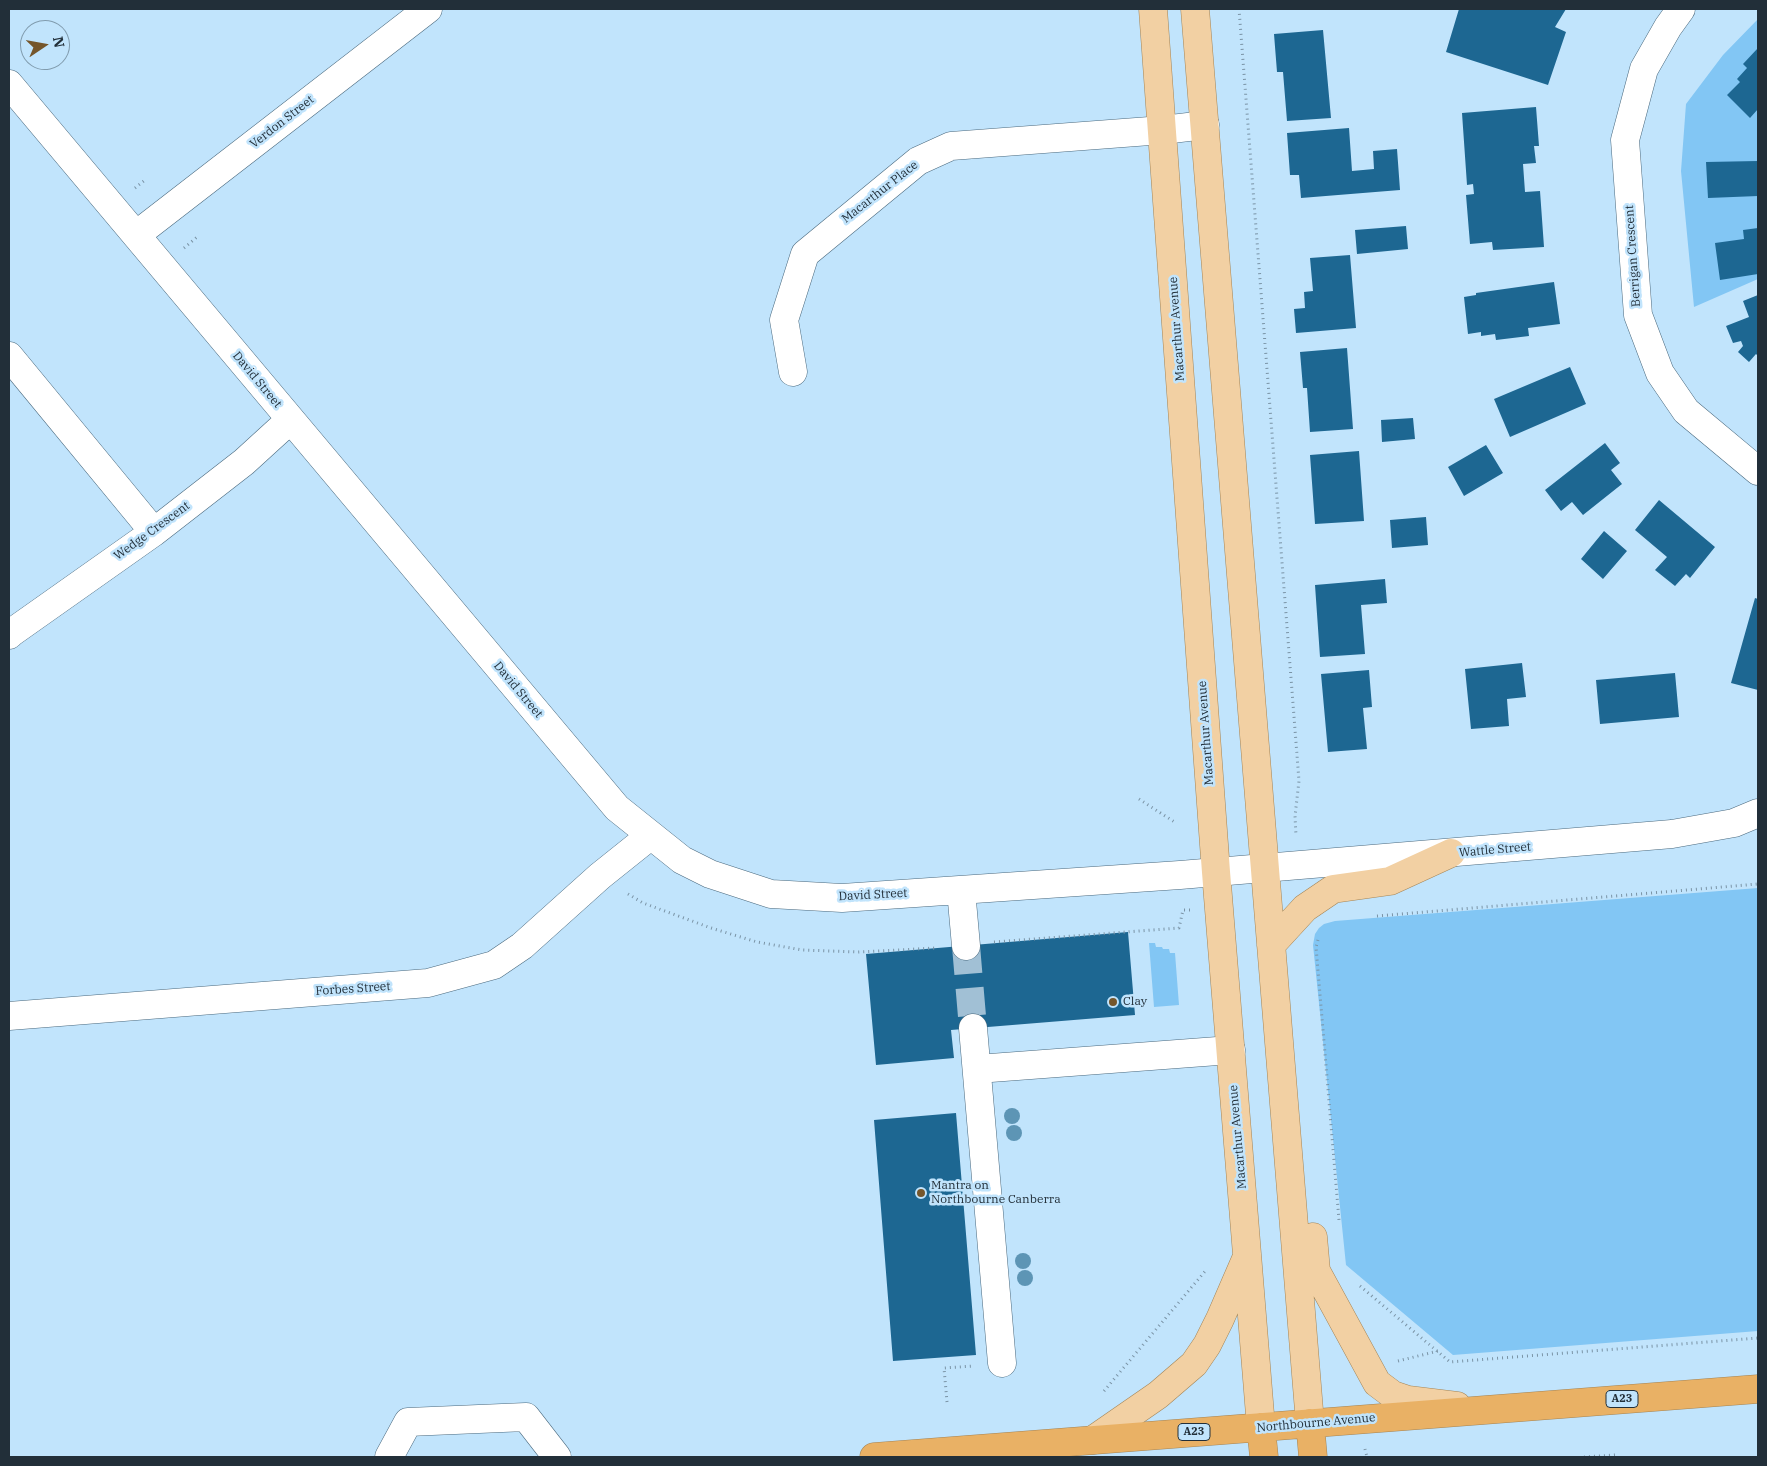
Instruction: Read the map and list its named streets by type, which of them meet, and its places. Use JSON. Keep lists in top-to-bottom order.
{
  "streets": {
    "highway": ["Macarthur Avenue", "A23", "Northbourne Avenue"],
    "street": [
      "Verdon Street",
      "Macarthur Place",
      "Berrigan Crescent",
      "David Street",
      "Wedge Crescent",
      "Wattle Street",
      "Forbes Street"
    ]
  },
  "crossings": [
    ["Verdon Street", "David Street"],
    ["Macarthur Place", "Macarthur Avenue"],
    ["Macarthur Avenue", "David Street"],
    ["Macarthur Avenue", "Wattle Street"],
    ["Macarthur Avenue", "Northbourne Avenue"],
    ["David Street", "Wedge Crescent"],
    ["David Street", "Wattle Street"],
    ["David Street", "Forbes Street"]
  ],
  "places": ["Clay", "Mantra on Northbourne Canberra"],
  "north": "right"
}
